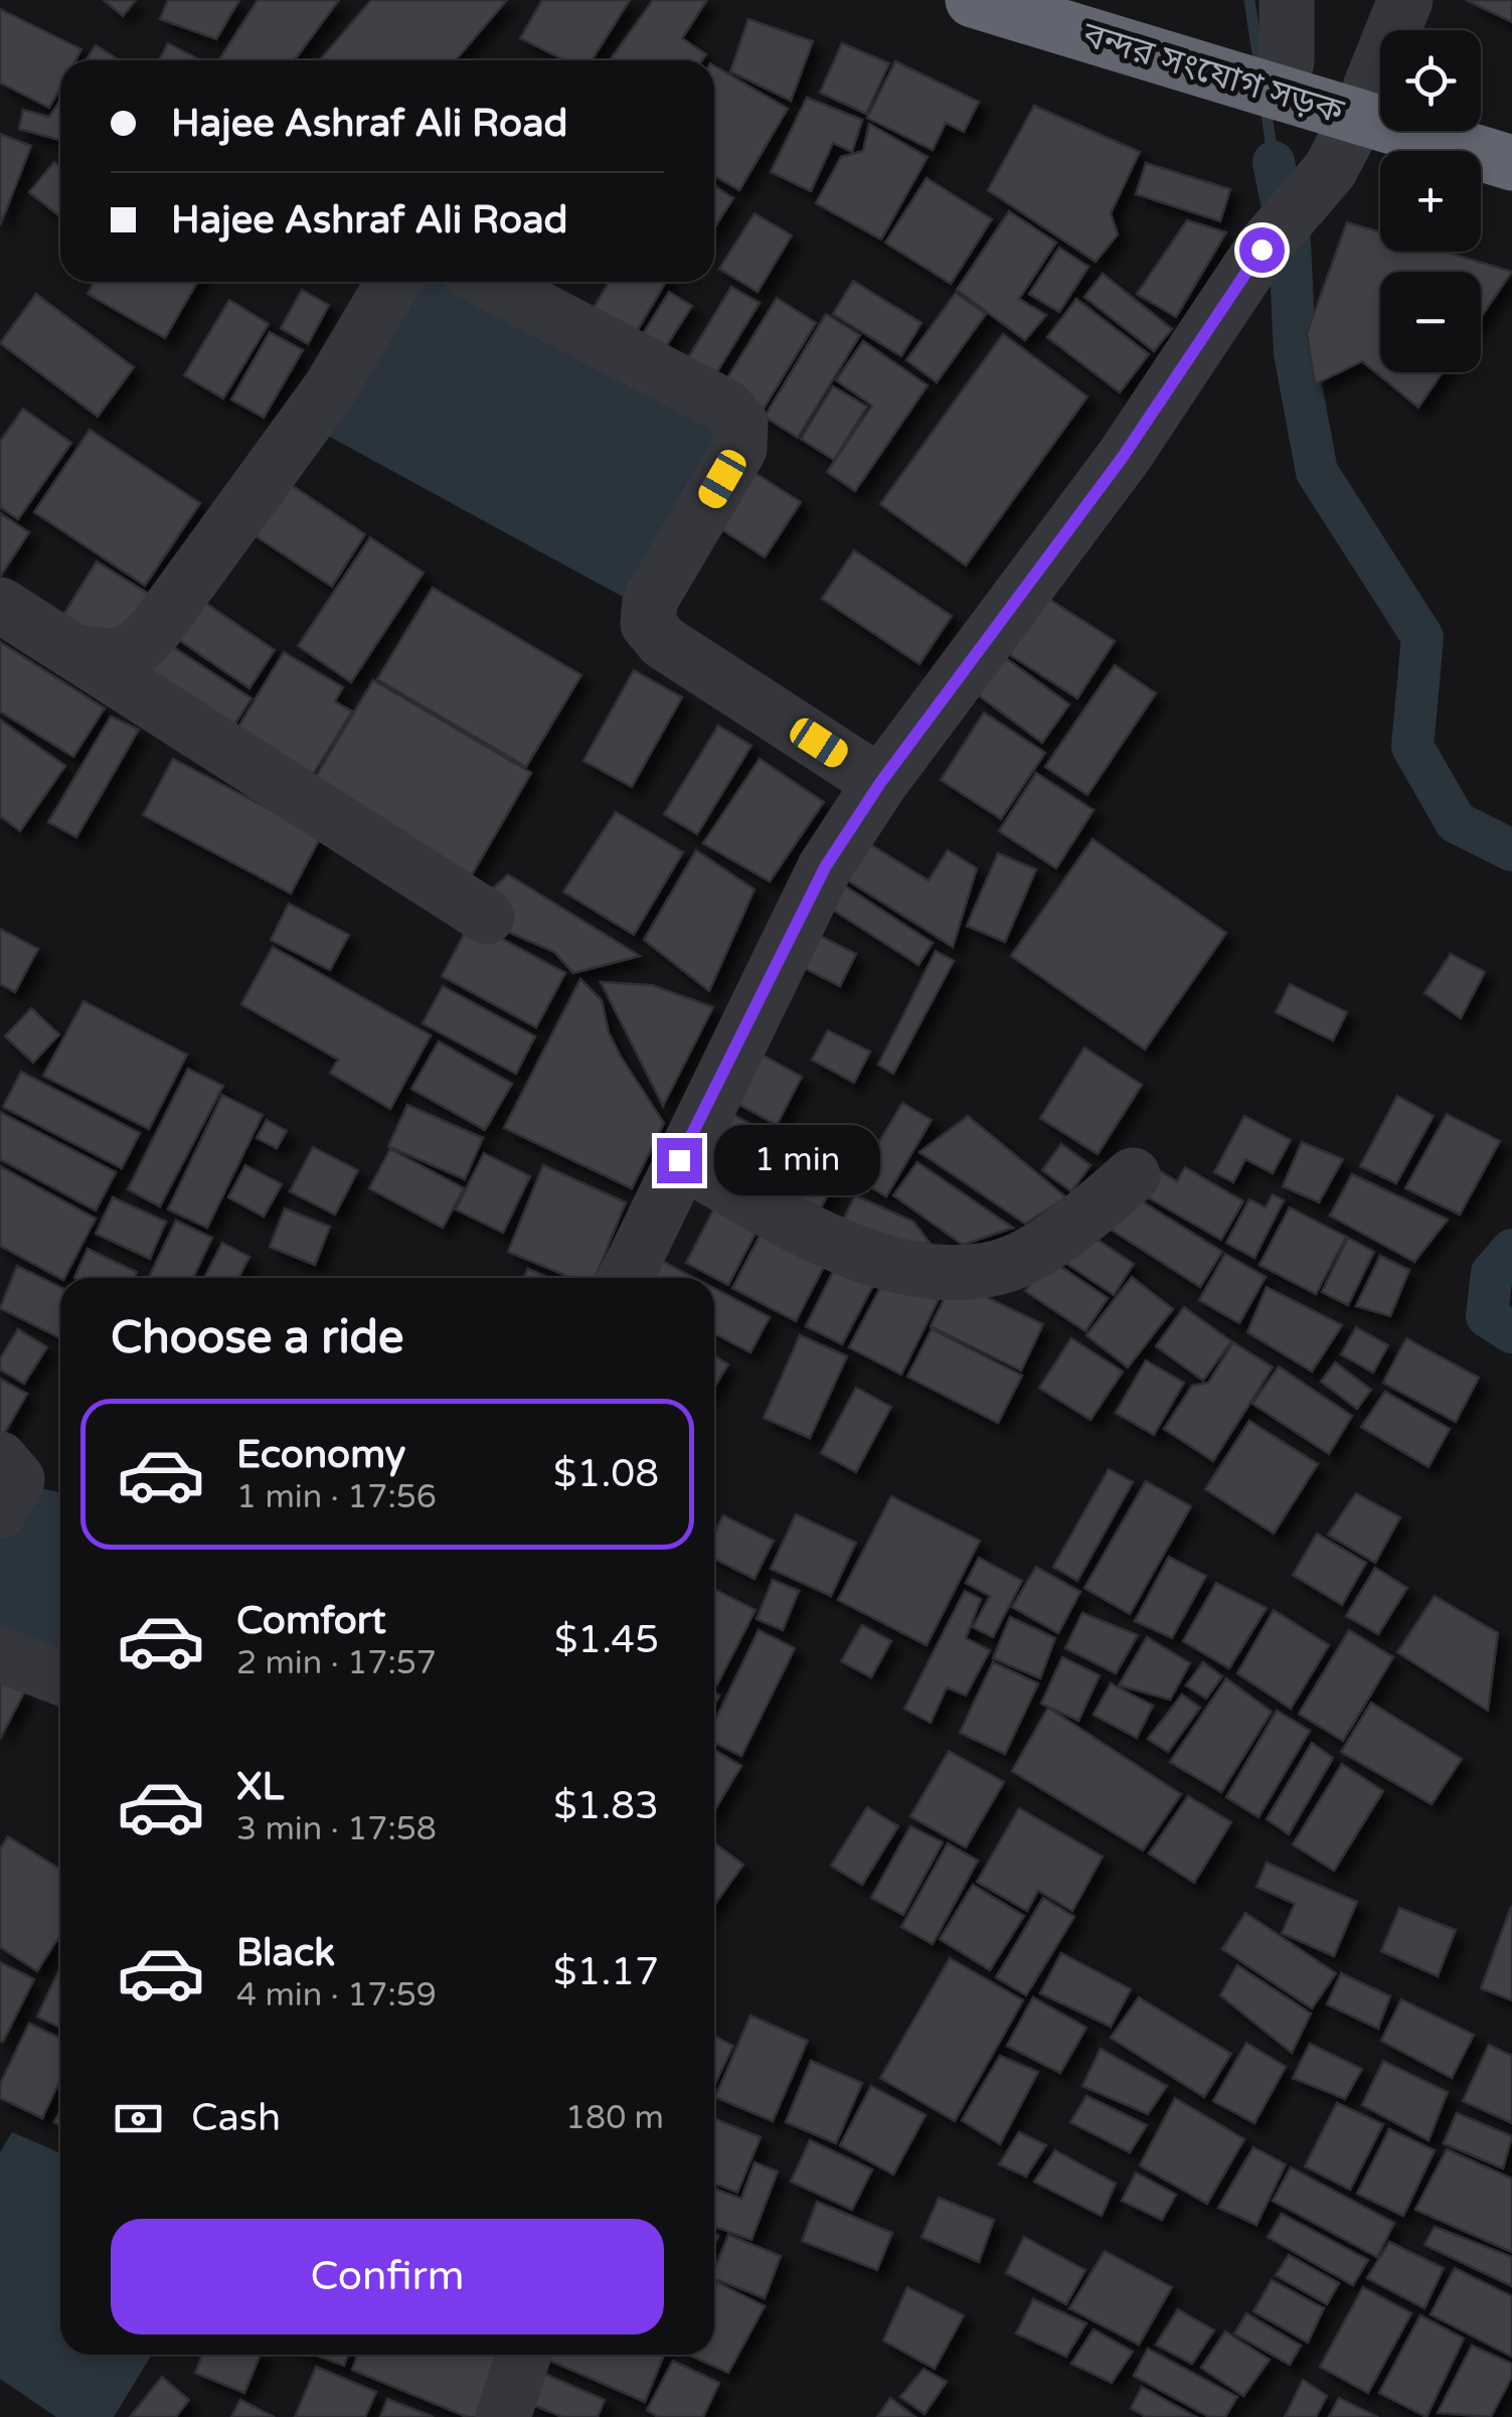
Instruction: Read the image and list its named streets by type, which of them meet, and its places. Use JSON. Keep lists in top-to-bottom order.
{
  "streets": {
    "highway": ["বন্দর সংযোগ সড়ক"]
  },
  "page": {
    "map_buttons": ["+", "−"],
    "banner": ["Hajee Ashraf Ali Road", "Hajee Ashraf Ali Road"],
    "bubble": "1 min",
    "heading": "Choose a ride",
    "list": [
      {
        "name": "Economy",
        "note": "1 min · 17:56",
        "value": "$1.08"
      },
      {
        "name": "Comfort",
        "note": "2 min · 17:57",
        "value": "$1.45"
      },
      {
        "name": "XL",
        "note": "3 min · 17:58",
        "value": "$1.83"
      },
      {
        "name": "Black",
        "note": "4 min · 17:59",
        "value": "$1.17"
      }
    ],
    "pay": ["Cash", "180 m"],
    "buttons": "Confirm"
  }
}
